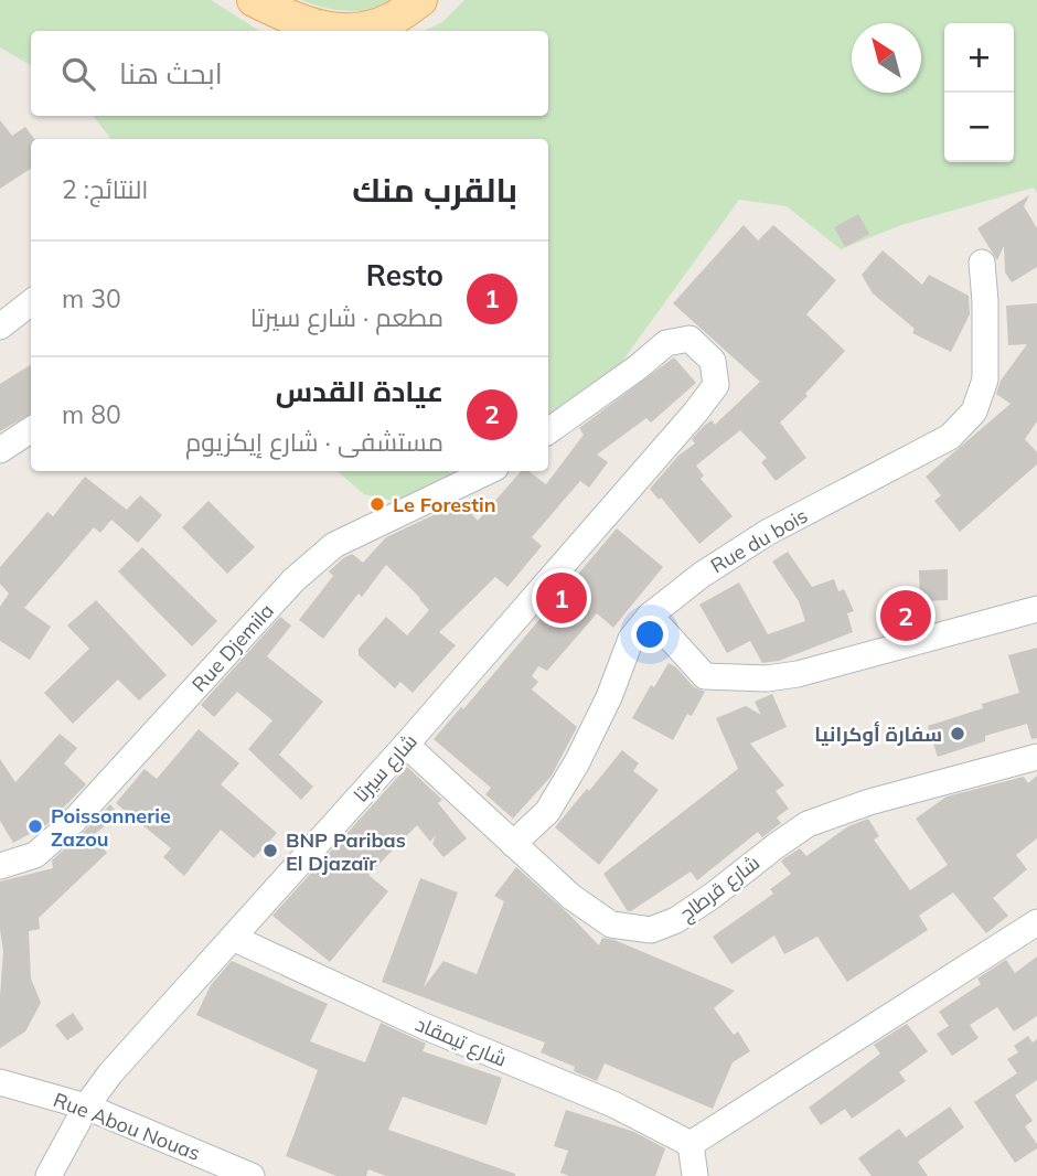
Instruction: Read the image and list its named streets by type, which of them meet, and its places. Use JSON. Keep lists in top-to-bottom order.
{
  "streets": {
    "street": [
      "Rue du bois",
      "Rue Djemila",
      "شارع سيرتا",
      "شارع قرطاج",
      "شارع تيمقاد",
      "Rue Abou Nouas"
    ]
  },
  "crossings": [
    ["Rue du bois", "شارع قرطاج"],
    ["شارع سيرتا", "شارع قرطاج"],
    ["شارع سيرتا", "شارع تيمقاد"],
    ["شارع سيرتا", "Rue Abou Nouas"]
  ],
  "places": [
    "Le Forestin",
    "سفارة أوكرانيا",
    "Poissonnerie Zazou",
    "BNP Paribas El Djazaïr"
  ],
  "north": "top left",
  "page": {
    "map_buttons": ["+", "−"],
    "search": "ابحث هنا",
    "heading": ["بالقرب منك", "النتائج: 2"],
    "list": [
      {
        "mark": "1",
        "name": "Resto",
        "note": "مطعم · شارع سيرتا",
        "value": "30 m"
      },
      {
        "mark": "2",
        "name": "عيادة القدس",
        "note": "مستشفى · شارع إيكزيوم",
        "value": "80 m"
      }
    ],
    "pins": ["1", "2"]
  }
}
